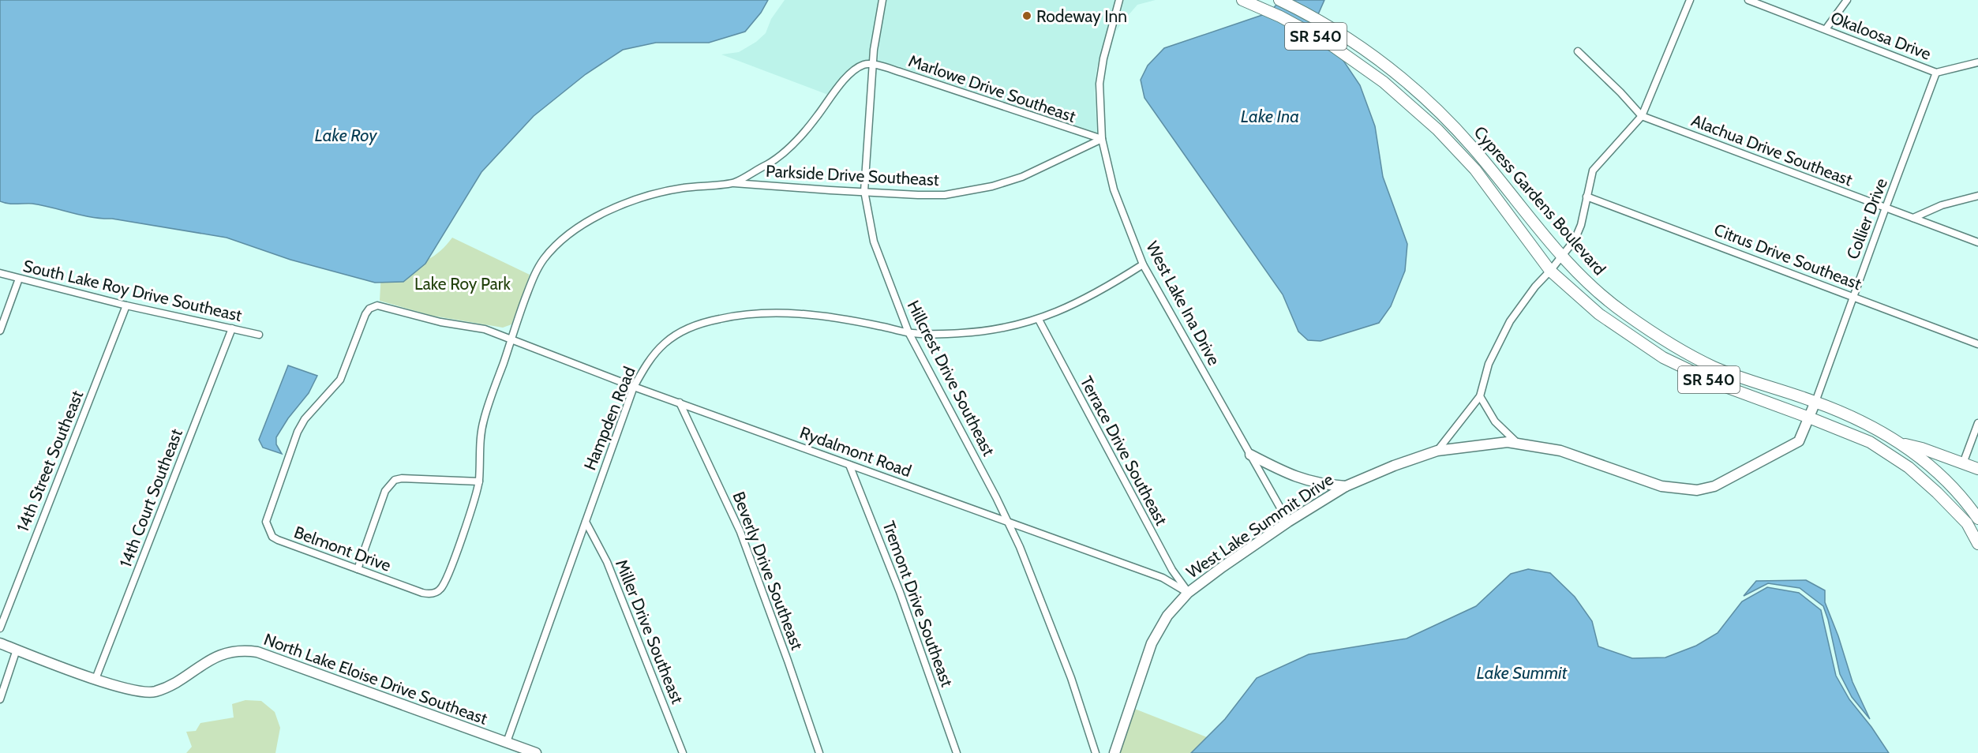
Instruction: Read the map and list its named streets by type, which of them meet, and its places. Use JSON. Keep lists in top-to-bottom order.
{
  "streets": {
    "main road": ["SR 540", "Cypress Gardens Boulevard"],
    "street": [
      "Okaloosa Drive",
      "Marlowe Drive Southeast",
      "Alachua Drive Southeast",
      "Parkside Drive Southeast",
      "Collier Drive",
      "Citrus Drive Southeast",
      "South Lake Roy Drive Southeast",
      "West Lake Ina Drive",
      "Hillcrest Drive Southeast",
      "Hampden Road",
      "Terrace Drive Southeast",
      "Rydalmont Road",
      "14th Street Southeast",
      "14th Court Southeast",
      "West Lake Summit Drive",
      "Belmont Drive",
      "Beverly Drive Southeast",
      "Tremont Drive Southeast",
      "Miller Drive Southeast",
      "North Lake Eloise Drive Southeast"
    ]
  },
  "crossings": [
    ["Okaloosa Drive", "Collier Drive"],
    ["Marlowe Drive Southeast", "Parkside Drive Southeast"],
    ["Marlowe Drive Southeast", "West Lake Ina Drive"],
    ["Marlowe Drive Southeast", "Hillcrest Drive Southeast"],
    ["Alachua Drive Southeast", "Collier Drive"],
    ["Parkside Drive Southeast", "West Lake Ina Drive"],
    ["Parkside Drive Southeast", "Hillcrest Drive Southeast"],
    ["Parkside Drive Southeast", "Rydalmont Road"],
    ["Parkside Drive Southeast", "Belmont Drive"],
    ["Cypress Gardens Boulevard", "Collier Drive"],
    ["Cypress Gardens Boulevard", "West Lake Summit Drive"],
    ["Collier Drive", "Citrus Drive Southeast"],
    ["Collier Drive", "West Lake Summit Drive"],
    ["South Lake Roy Drive Southeast", "14th Street Southeast"],
    ["South Lake Roy Drive Southeast", "14th Court Southeast"],
    ["West Lake Ina Drive", "Hampden Road"],
    ["West Lake Ina Drive", "West Lake Summit Drive"],
    ["Hillcrest Drive Southeast", "Hampden Road"],
    ["Hillcrest Drive Southeast", "Rydalmont Road"],
    ["Hampden Road", "Terrace Drive Southeast"],
    ["Hampden Road", "Rydalmont Road"],
    ["Hampden Road", "Miller Drive Southeast"],
    ["Hampden Road", "North Lake Eloise Drive Southeast"],
    ["Terrace Drive Southeast", "Rydalmont Road"],
    ["Terrace Drive Southeast", "West Lake Summit Drive"],
    ["Rydalmont Road", "West Lake Summit Drive"],
    ["Rydalmont Road", "Belmont Drive"],
    ["Rydalmont Road", "Beverly Drive Southeast"],
    ["Rydalmont Road", "Tremont Drive Southeast"],
    ["14th Court Southeast", "North Lake Eloise Drive Southeast"]
  ],
  "water": ["Lake Ina", "Lake Roy", "Lake Summit"],
  "parks": ["Lake Roy Park"],
  "places": ["Rodeway Inn"]
}
